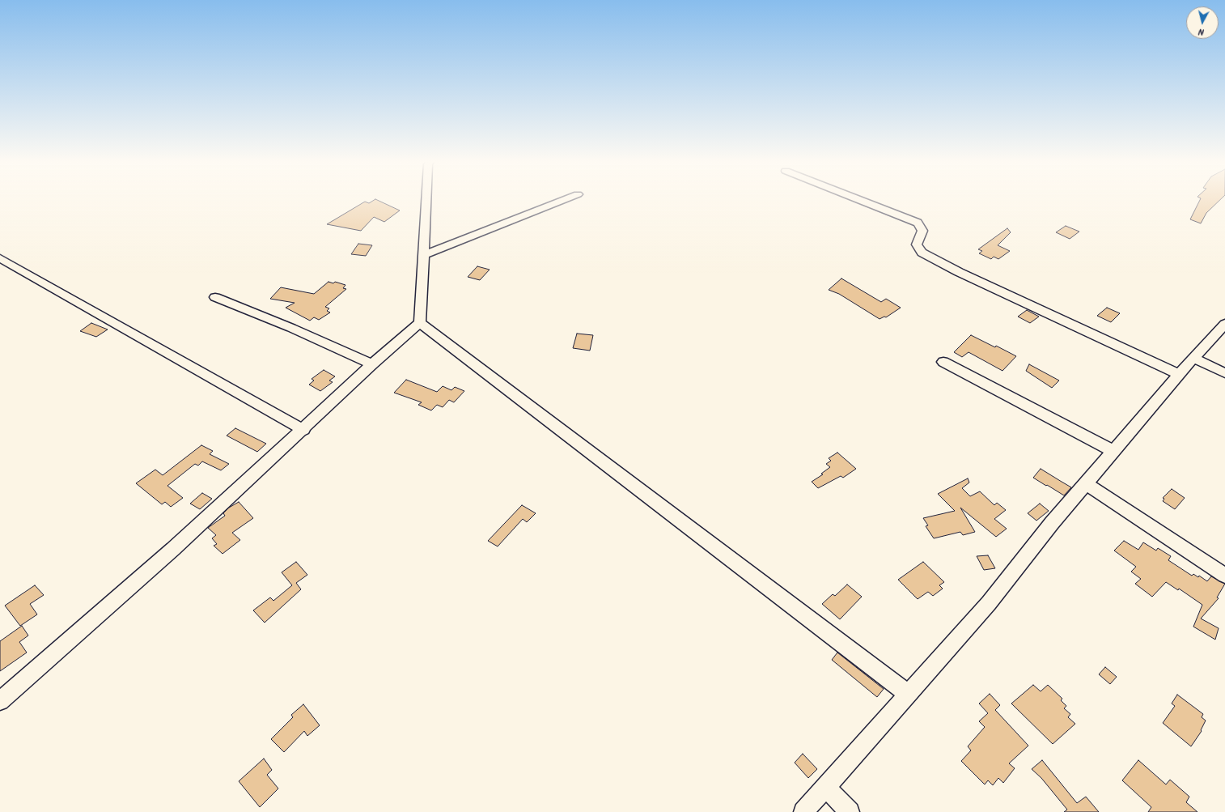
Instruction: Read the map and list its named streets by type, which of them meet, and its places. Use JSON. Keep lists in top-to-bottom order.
{
  "north": "bottom"
}
